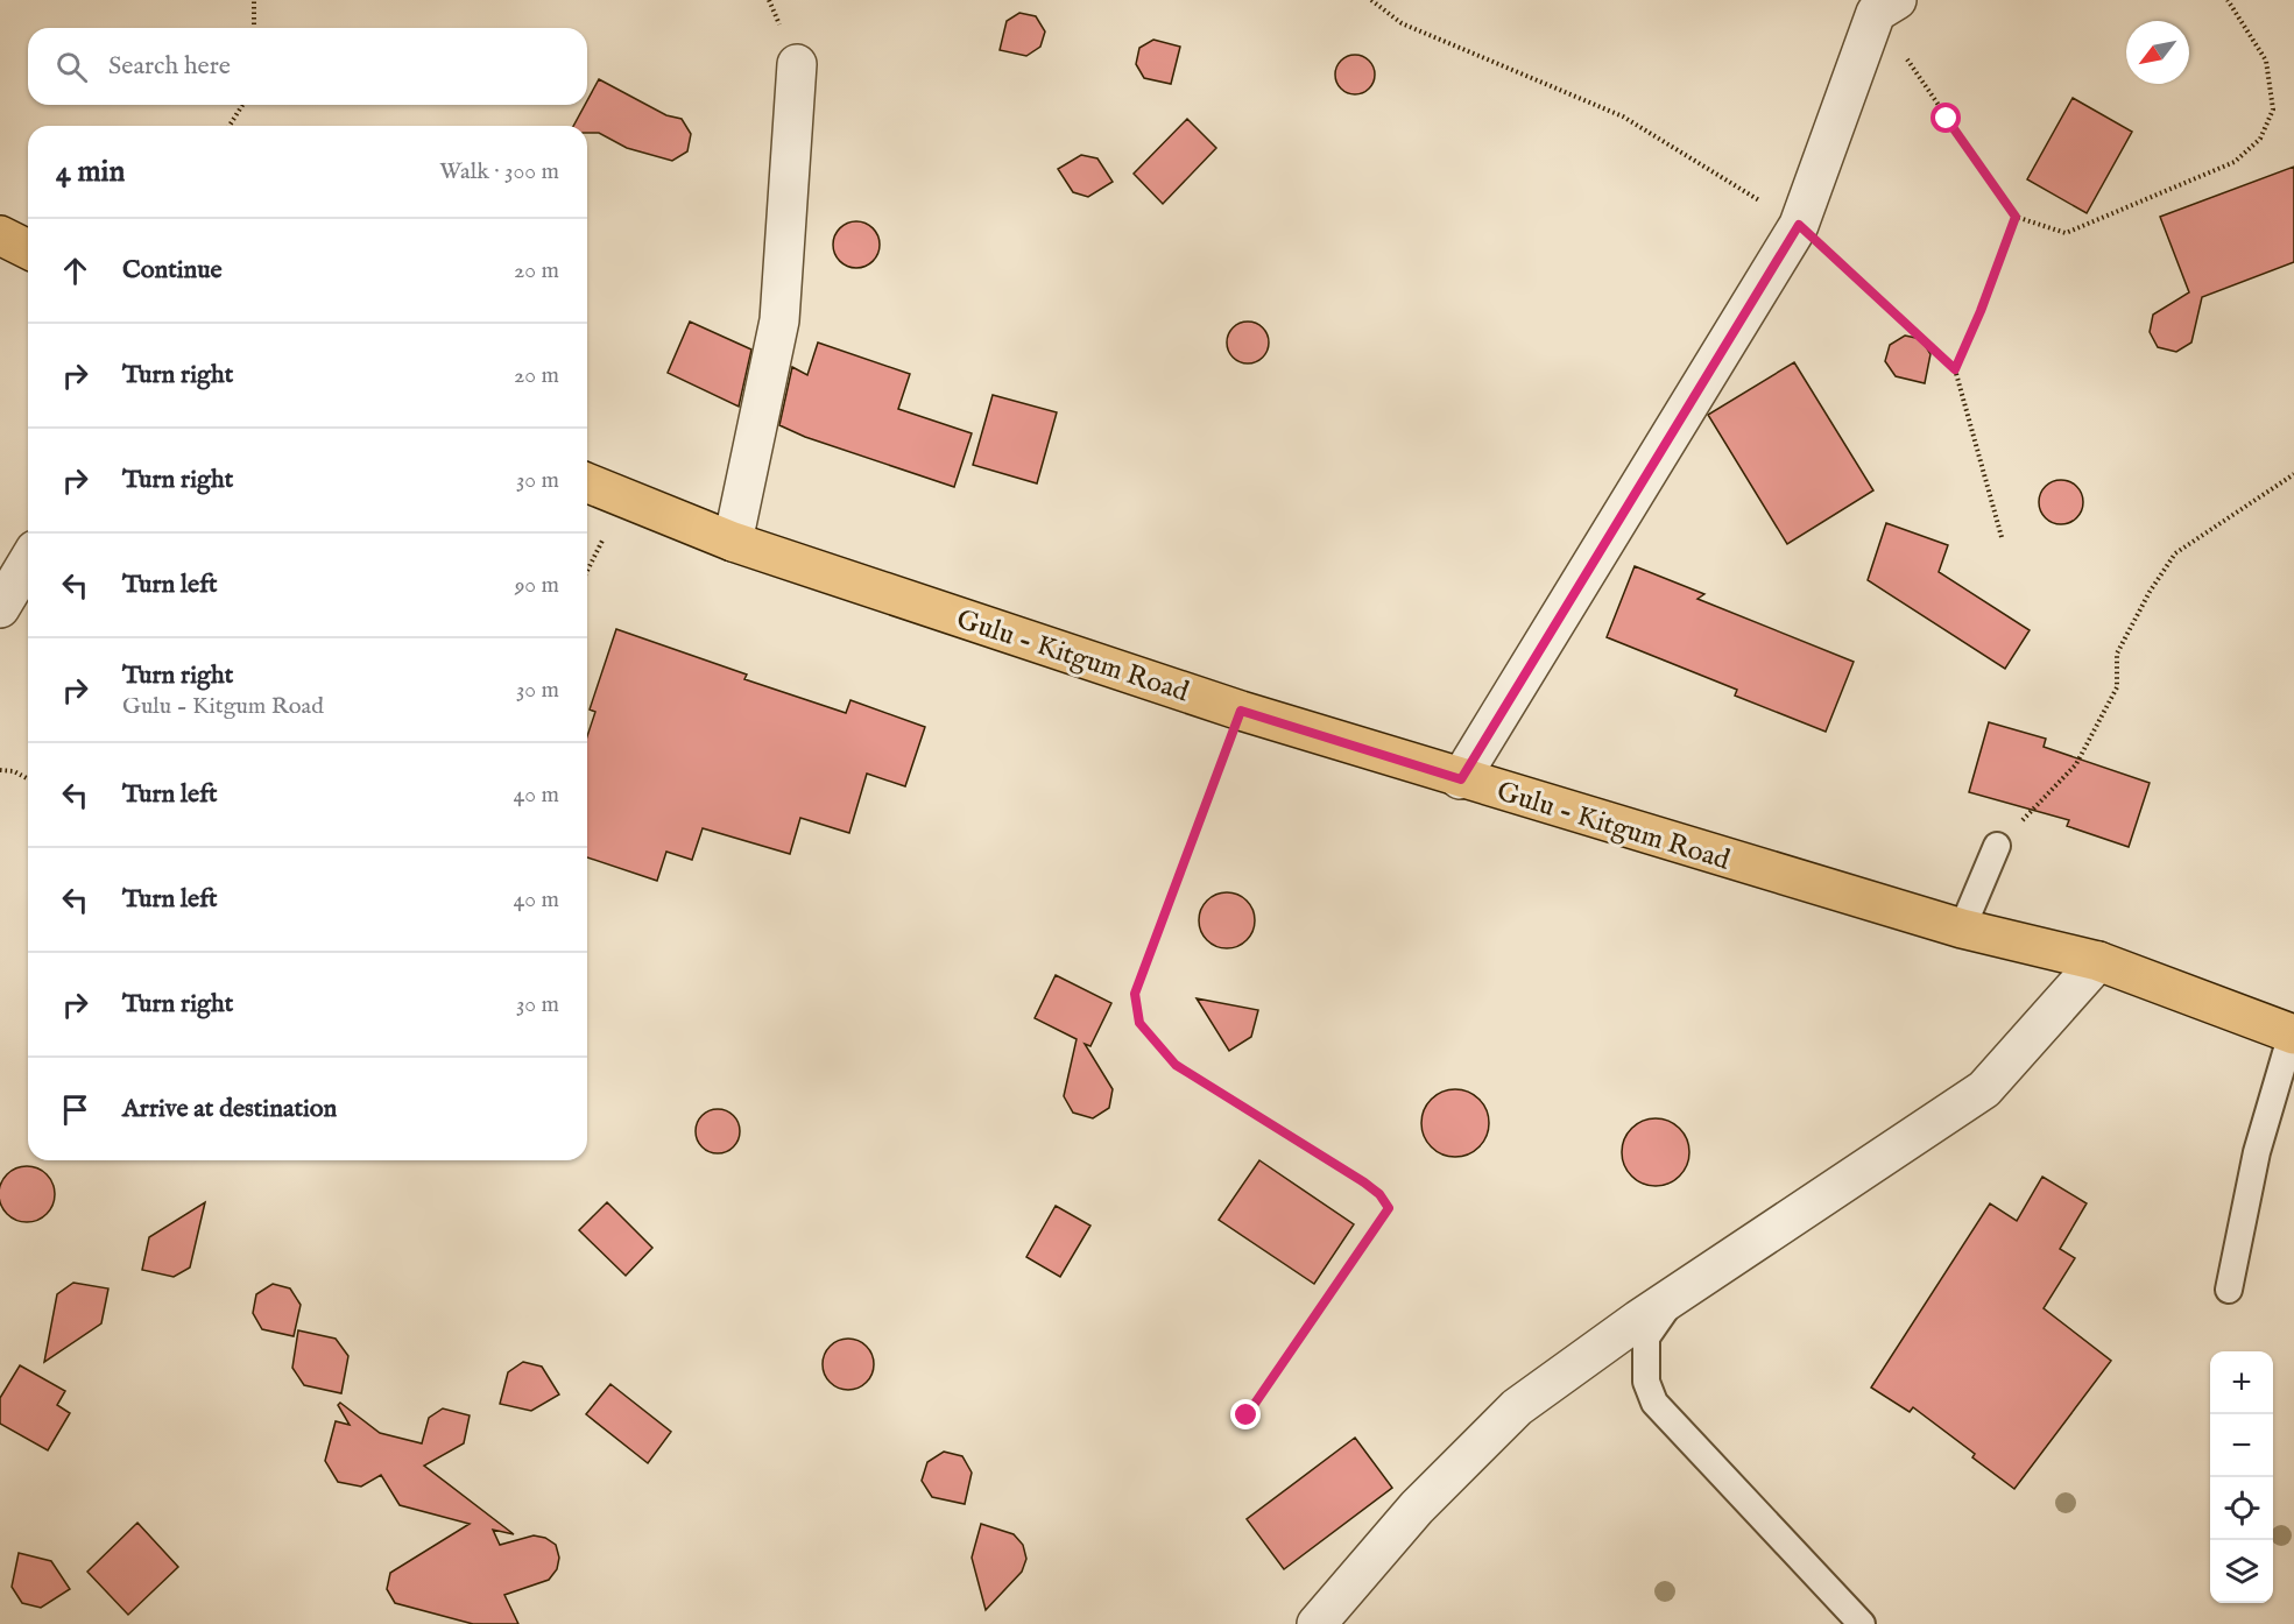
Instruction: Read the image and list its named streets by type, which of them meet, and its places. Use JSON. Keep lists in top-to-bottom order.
{
  "streets": {
    "main road": ["Gulu - Kitgum Road"]
  },
  "north": "bottom left",
  "page": {
    "search": "Search here",
    "heading": ["4 min", "Walk · 300 m"],
    "list": [
      ["Continue", "20 m"],
      ["Turn right", "20 m"],
      ["Turn right", "30 m"],
      ["Turn left", "90 m"],
      ["Turn right", "Gulu - Kitgum Road", "30 m"],
      ["Turn left", "40 m"],
      ["Turn left", "40 m"],
      ["Turn right", "30 m"],
      "Arrive at destination"
    ],
    "map_buttons": ["+", "−"]
  }
}
